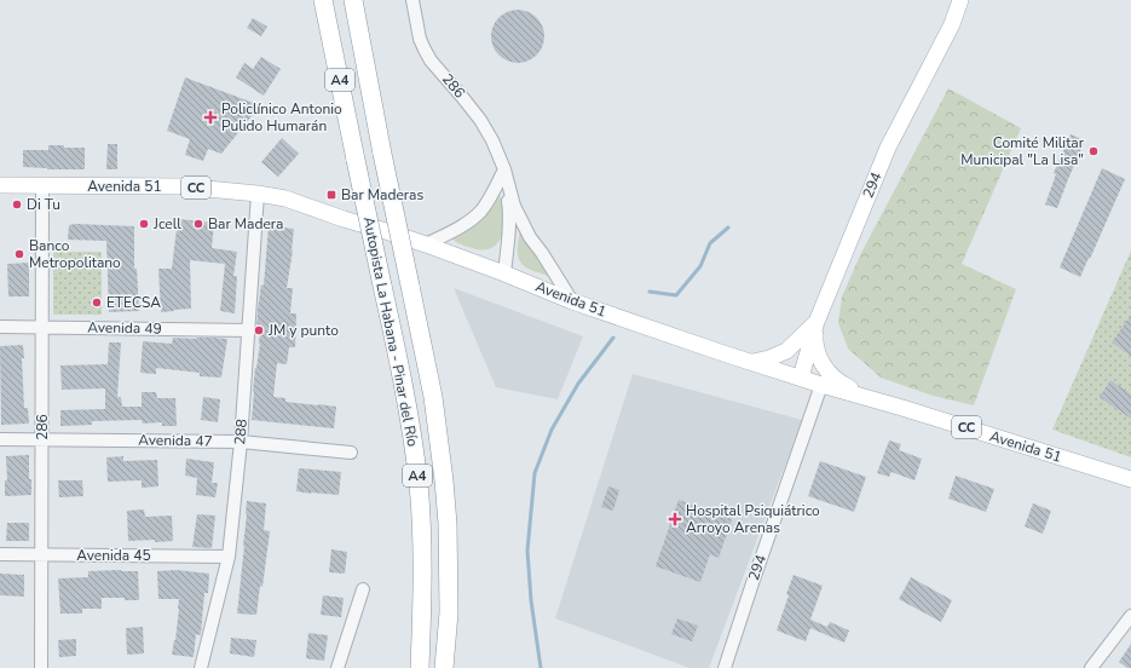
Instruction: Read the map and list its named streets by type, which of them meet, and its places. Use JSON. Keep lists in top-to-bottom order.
{
  "streets": {
    "highway": ["A4", "Autopista La Habana - Pinar del Río"],
    "main road": ["294", "Avenida 51", "CC"],
    "street": [
      "286",
      "Avenida 49",
      "288",
      "Avenida 47",
      "Avenida 45"
    ]
  },
  "crossings": [
    ["286", "Avenida 51"],
    ["286", "Avenida 49"],
    ["286", "Avenida 47"],
    ["286", "Avenida 45"],
    ["294", "Avenida 51"],
    ["Avenida 51", "288"],
    ["Avenida 49", "288"],
    ["288", "Avenida 47"],
    ["288", "Avenida 45"]
  ],
  "places": {
    "health": ["Policlínico Antonio Pulido Humarán", "Hospital Psiquiátrico Arroyo Arenas"],
    "other": [
      "Comité Militar Municipal \"La Lisa\"",
      "Di Tu",
      "Jcell",
      "Bar Madera",
      "Banco Metropolitano",
      "ETECSA",
      "JM y punto"
    ],
    "transit": ["Bar Maderas"]
  }
}
